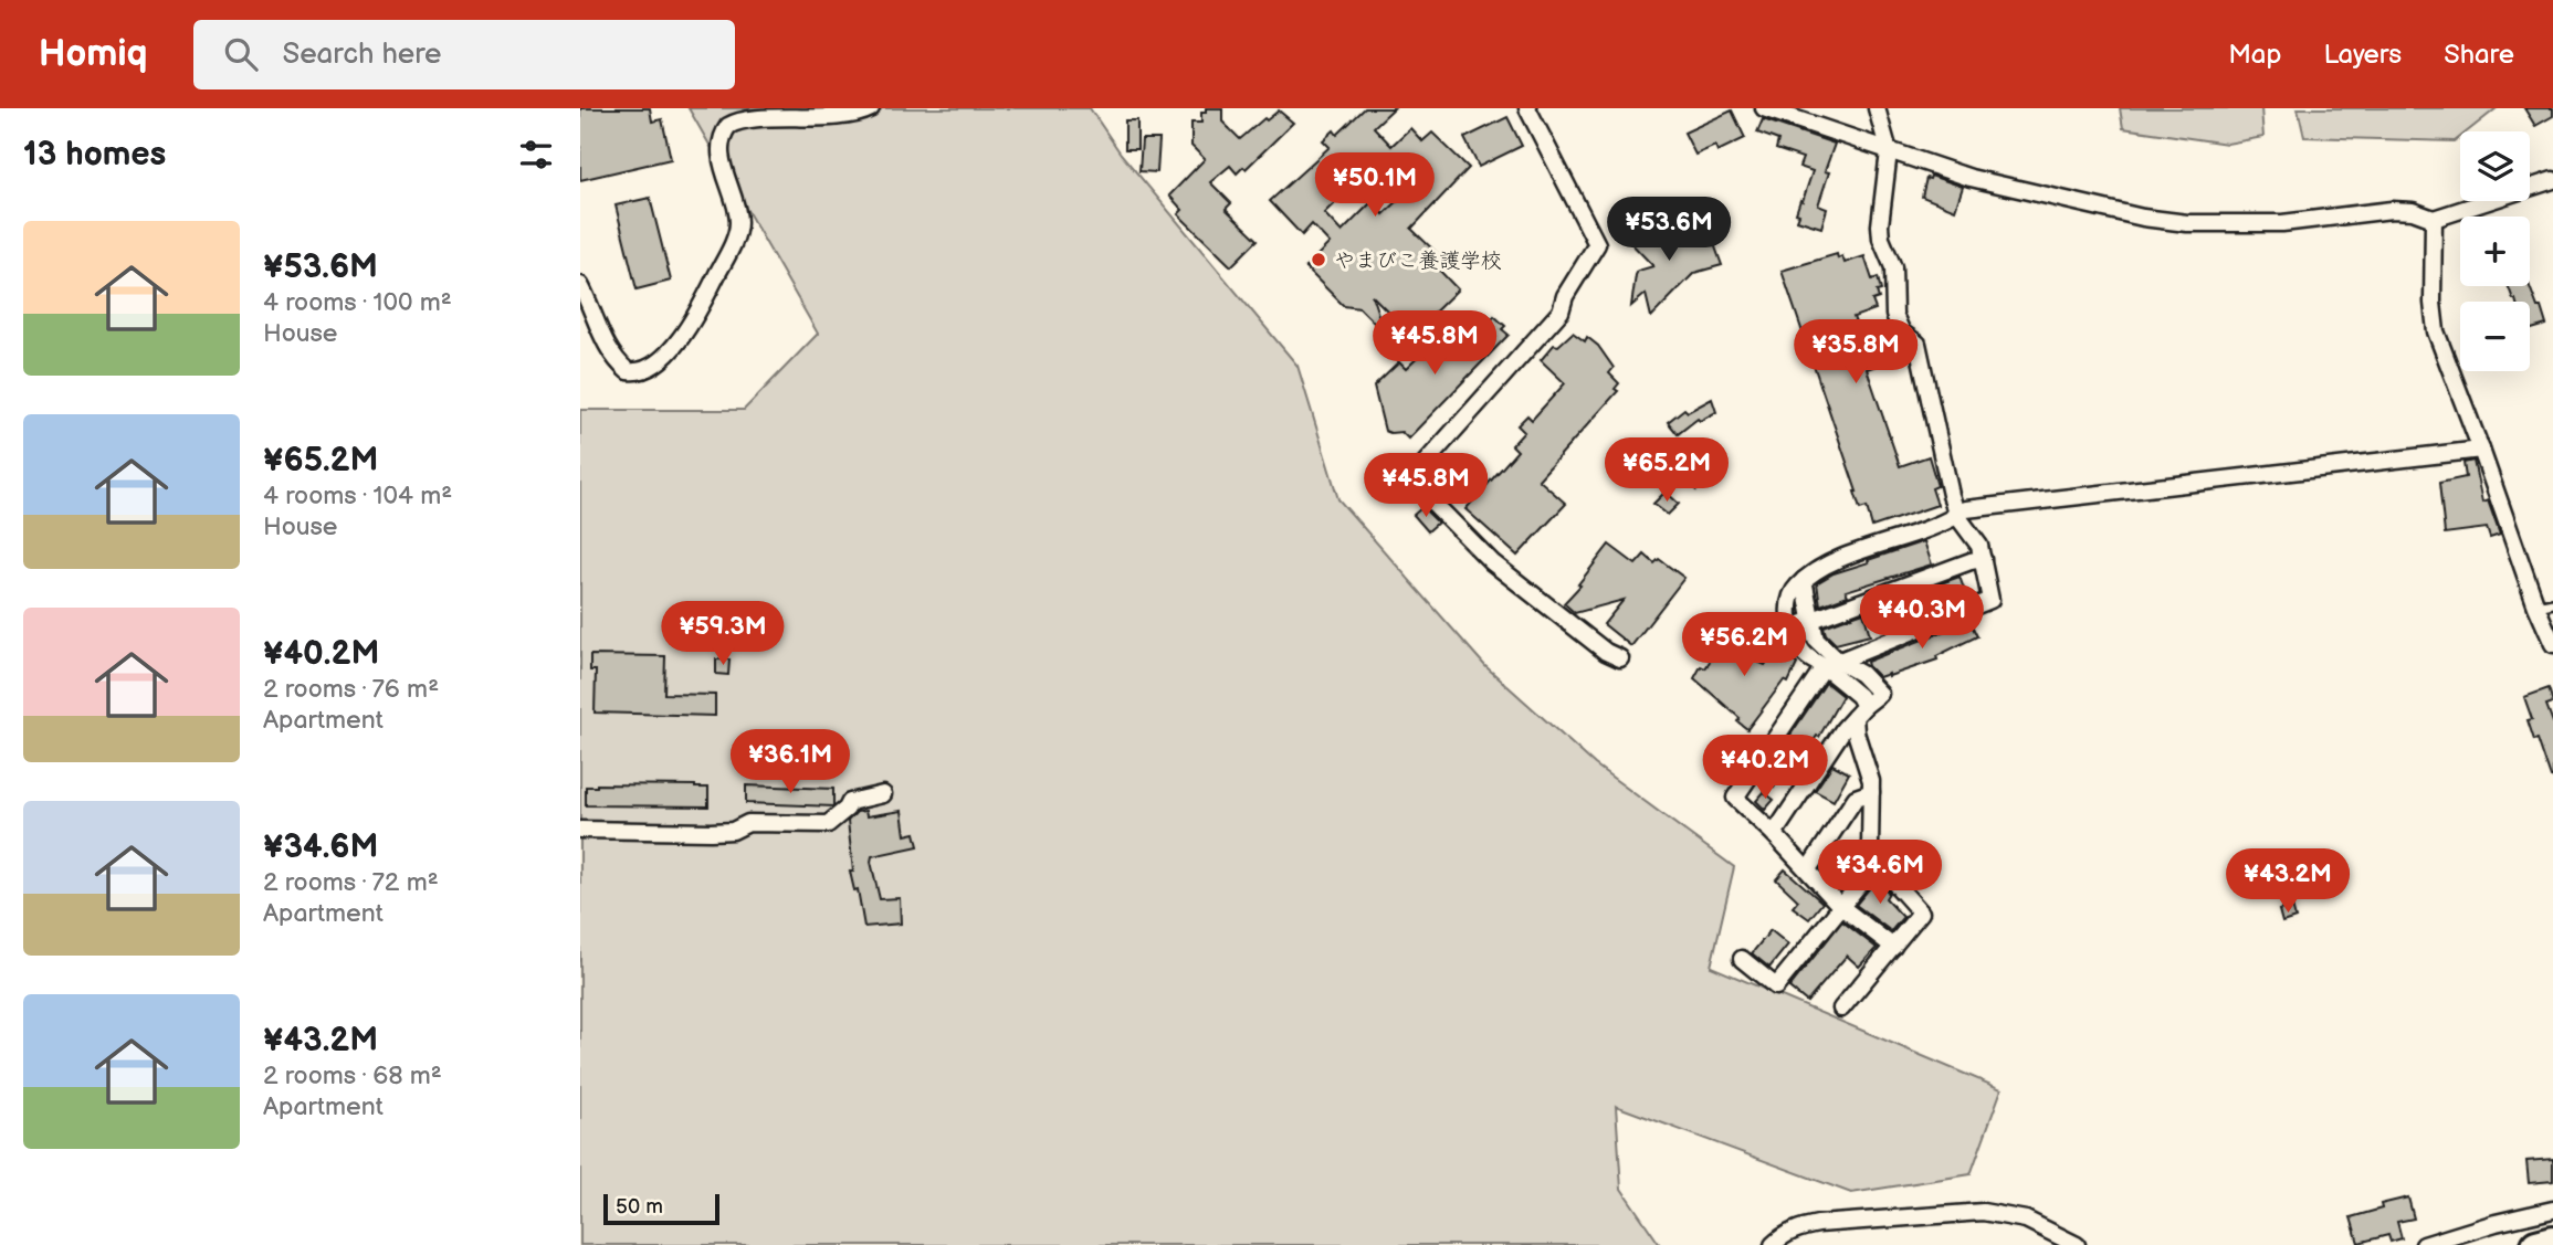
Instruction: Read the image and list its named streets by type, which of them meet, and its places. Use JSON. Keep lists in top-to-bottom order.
{
  "places": ["やまびこ養護学校"],
  "scale_bar": "50 m",
  "page": {
    "header": "Homiq",
    "search": "Search here",
    "nav": ["Map", "Layers", "Share"],
    "heading": "13 homes",
    "map_buttons": ["+", "−"],
    "price": [
      "¥50.1M",
      "¥53.6M",
      "¥45.8M",
      "¥35.8M",
      "¥65.2M",
      "¥45.8M",
      "¥40.3M",
      "¥59.3M",
      "¥56.2M",
      "¥36.1M",
      "¥40.2M",
      "¥34.6M",
      "¥43.2M"
    ],
    "list": [
      {
        "name": "¥53.6M",
        "note": "4 rooms · 100 m² · House"
      },
      {
        "name": "¥65.2M",
        "note": "4 rooms · 104 m² · House"
      },
      {
        "name": "¥40.2M",
        "note": "2 rooms · 76 m² · Apartment"
      },
      {
        "name": "¥34.6M",
        "note": "2 rooms · 72 m² · Apartment"
      },
      {
        "name": "¥43.2M",
        "note": "2 rooms · 68 m² · Apartment"
      }
    ],
    "scale": "50 m"
  }
}
